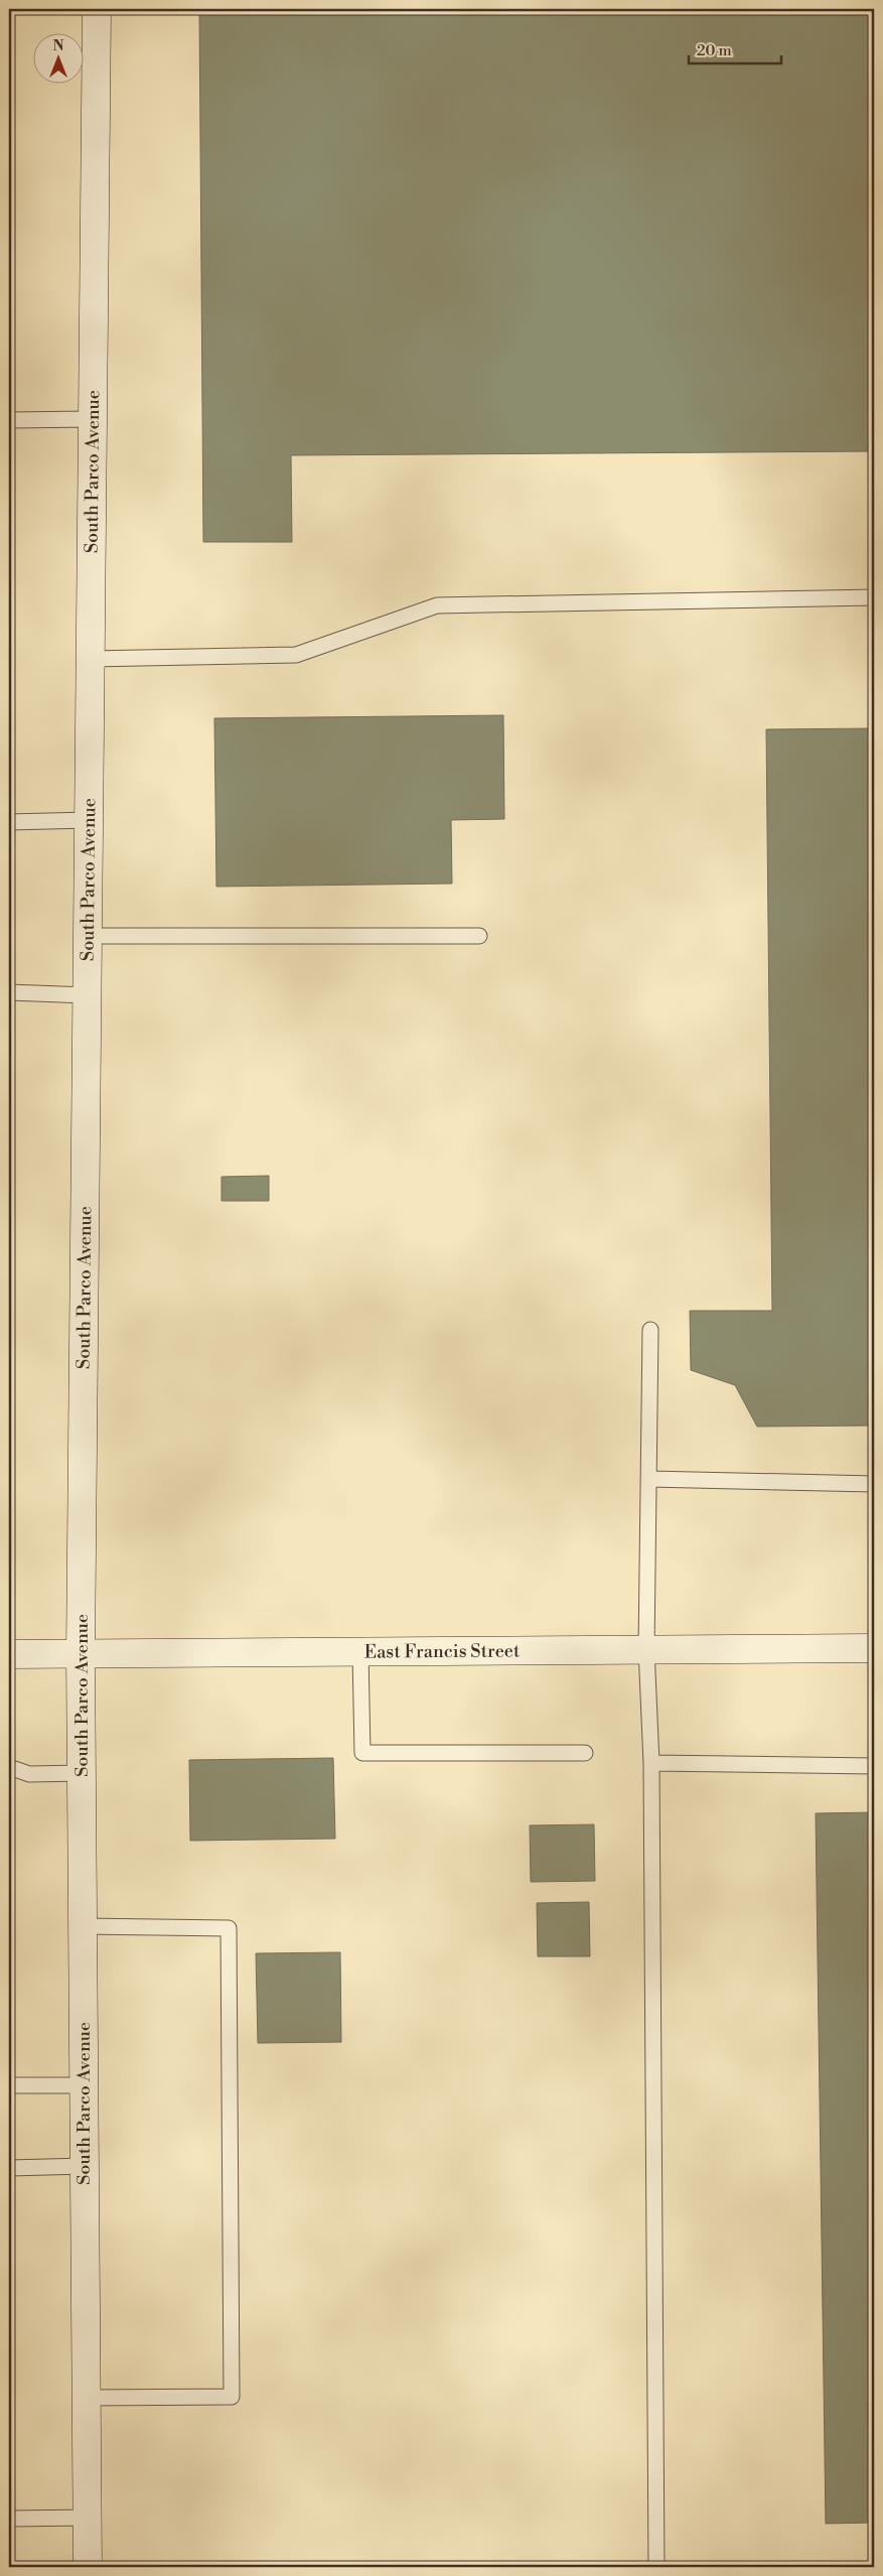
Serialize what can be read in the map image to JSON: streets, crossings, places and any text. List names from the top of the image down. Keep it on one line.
{"streets":{"street":["South Parco Avenue","East Francis Street"]},"crossings":[["South Parco Avenue","East Francis Street"]],"scale_bar":"20 m","north":"top"}
